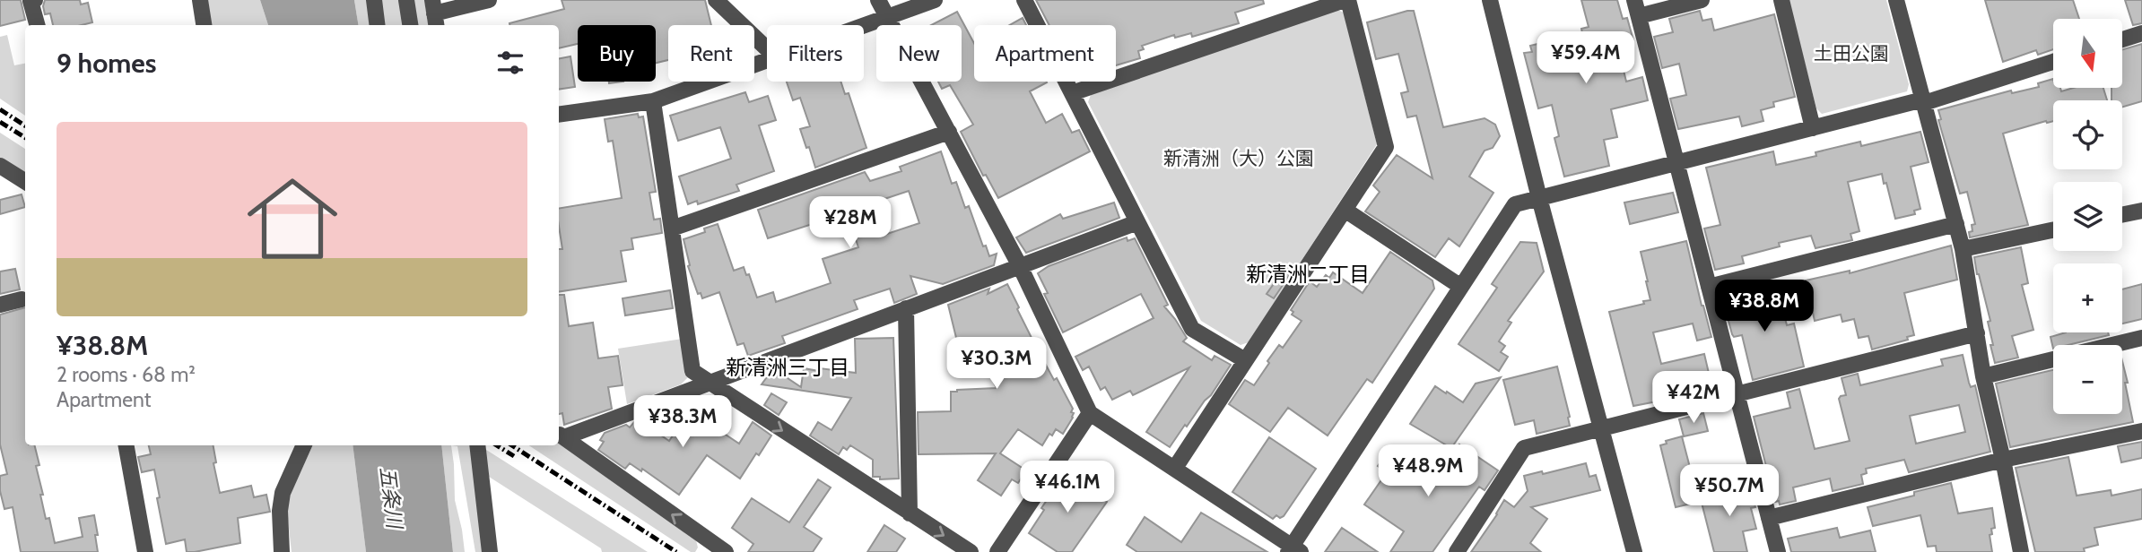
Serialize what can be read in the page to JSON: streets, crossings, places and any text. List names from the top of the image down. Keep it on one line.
{"districts":["新清洲二丁目","新清洲三丁目"],"water":["五条川"],"parks":["土田公園","新清洲（大）公園"],"north":"bottom","page":{"map_buttons":["+","−"],"chip":["Buy","Rent","Filters","New","Apartment"],"heading":"9 homes","price":["¥59.4M","¥28M","¥38.8M","¥30.3M","¥42M","¥38.3M","¥48.9M","¥46.1M","¥50.7M"],"list":[{"name":"¥38.8M","note":"2 rooms · 68 m² · Apartment"}]}}
